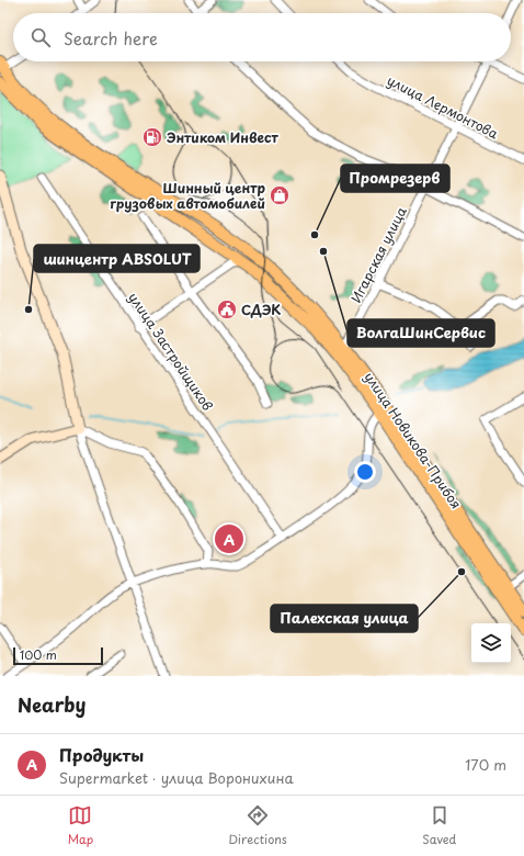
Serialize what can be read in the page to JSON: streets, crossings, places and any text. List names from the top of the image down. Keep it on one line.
{"streets":{"main road":["улица Новикова-Прибоя"],"street":["улица Лермонтова","Игарская улица","улица Застройщиков"]},"crossings":[["улица Лермонтова","Игарская улица"],["Игарская улица","улица Новикова-Прибоя"]],"places":{"fuel station":["Энтиком Инвест"],"shop":["Шинный центр грузовых автомобилей"],"other":["Промрезерв","ВолгаШинСервис","шинцентр ABSOLUT","Палехская улица"],"public building":["СДЭК"]},"scale_bar":"100 m","page":{"search":"Search here","pins":"A","scale":"100 m","heading":"Nearby","list":[{"mark":"A","name":"Продукты","note":"Supermarket · улица Воронихина","value":"170 m"}],"nav":["Map","Directions","Saved"]}}
